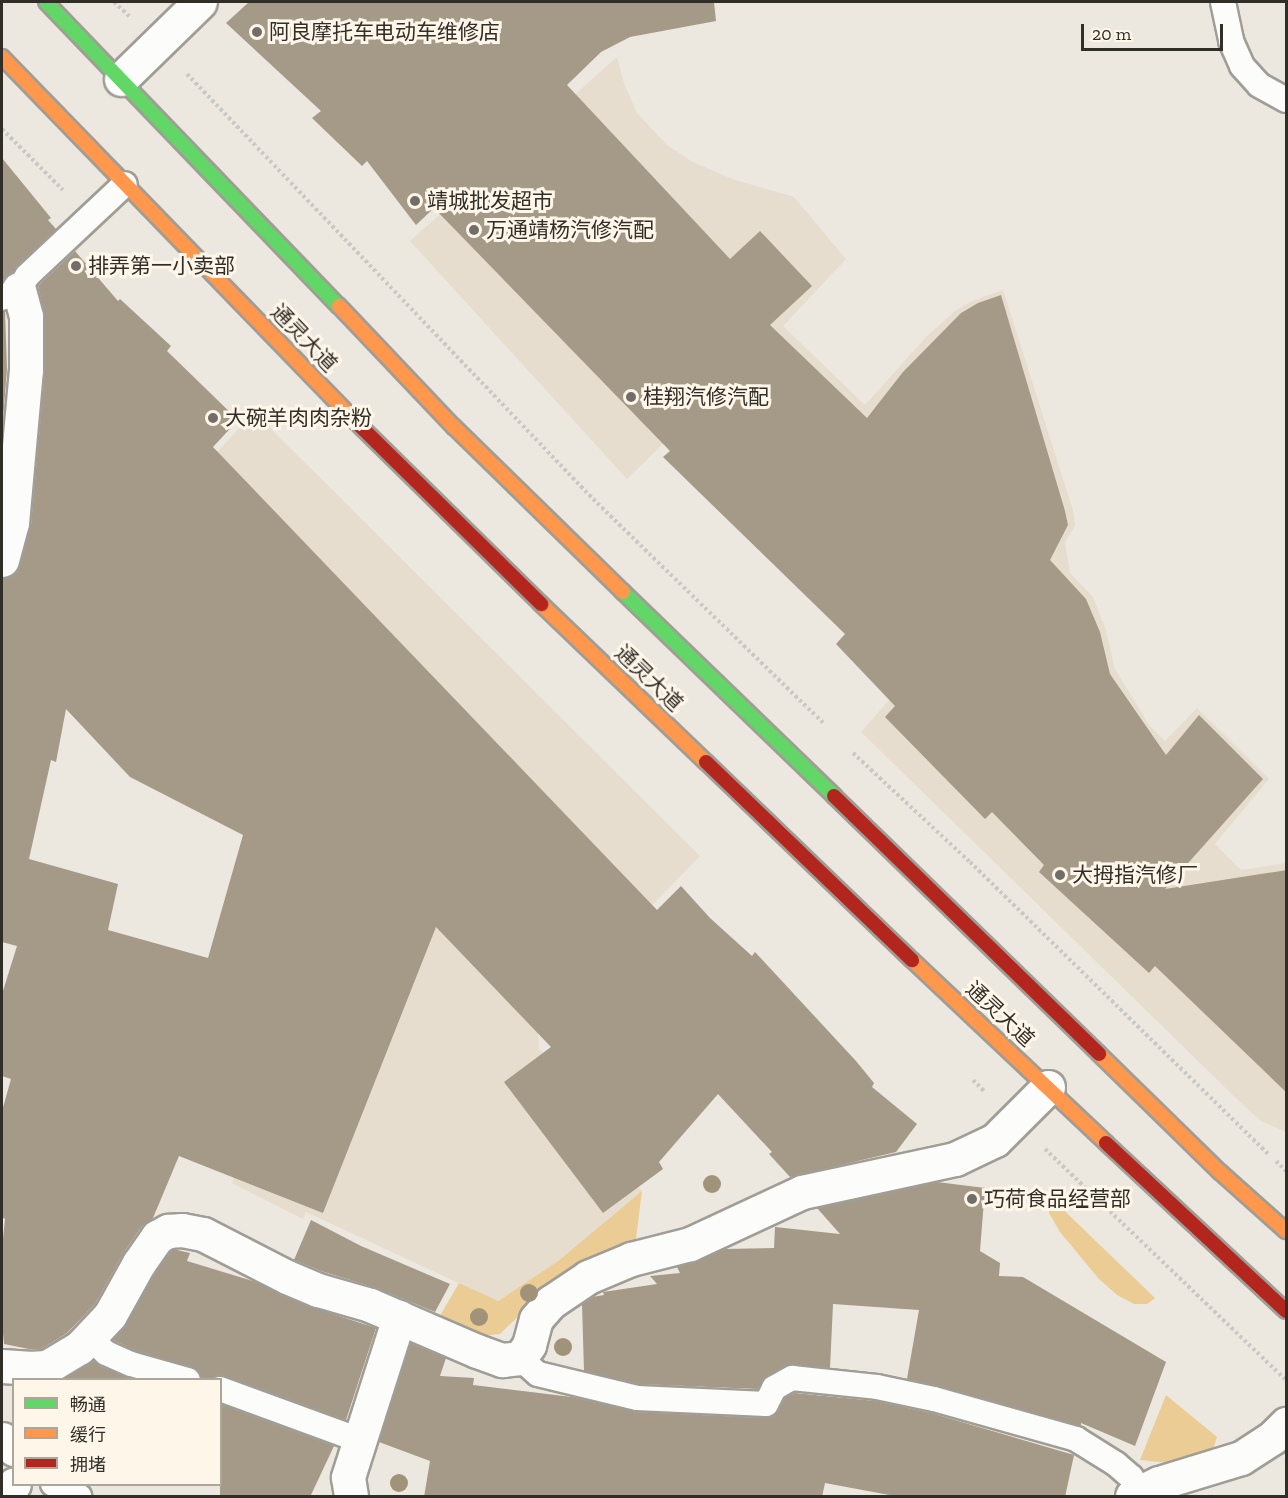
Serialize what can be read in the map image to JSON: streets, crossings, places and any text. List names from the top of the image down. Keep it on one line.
{"streets":{"main road":["通灵大道"]},"places":["阿良摩托车电动车维修店","靖城批发超市","万通靖杨汽修汽配","排弄第一小卖部","桂翔汽修汽配","大碗羊肉肉杂粉","大拇指汽修厂","巧荷食品经营部"],"legend":["畅通","缓行","拥堵"],"scale_bar":"20 m"}
